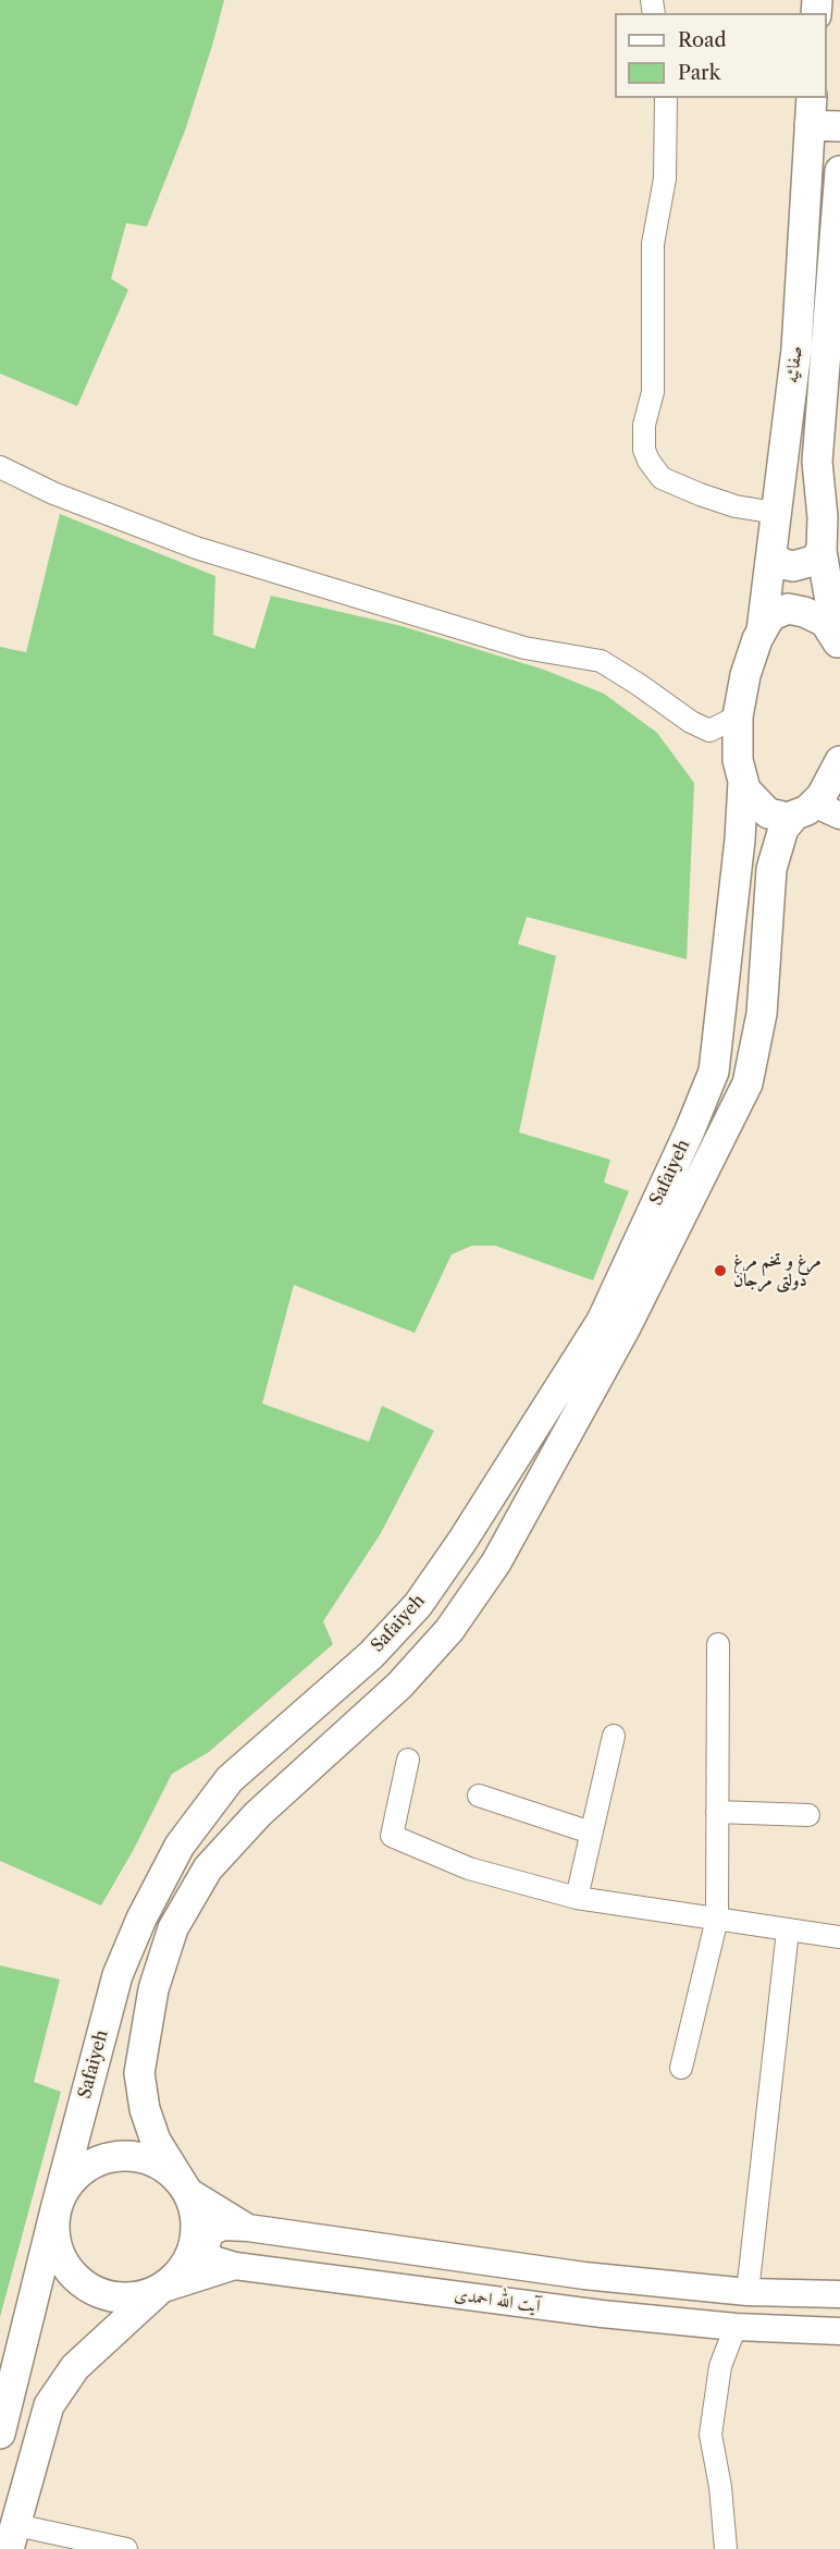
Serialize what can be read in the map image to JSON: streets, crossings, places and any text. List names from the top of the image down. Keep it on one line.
{"streets":{"main road":["صفائیه","Safaiyeh"],"street":["آیت الله احمدی"]},"crossings":[["صفائیه","Safaiyeh"],["Safaiyeh","آیت الله احمدی"]],"places":["مرغ و تخم مرغ دولتی مرجان"],"legend":["Road","Park"]}
